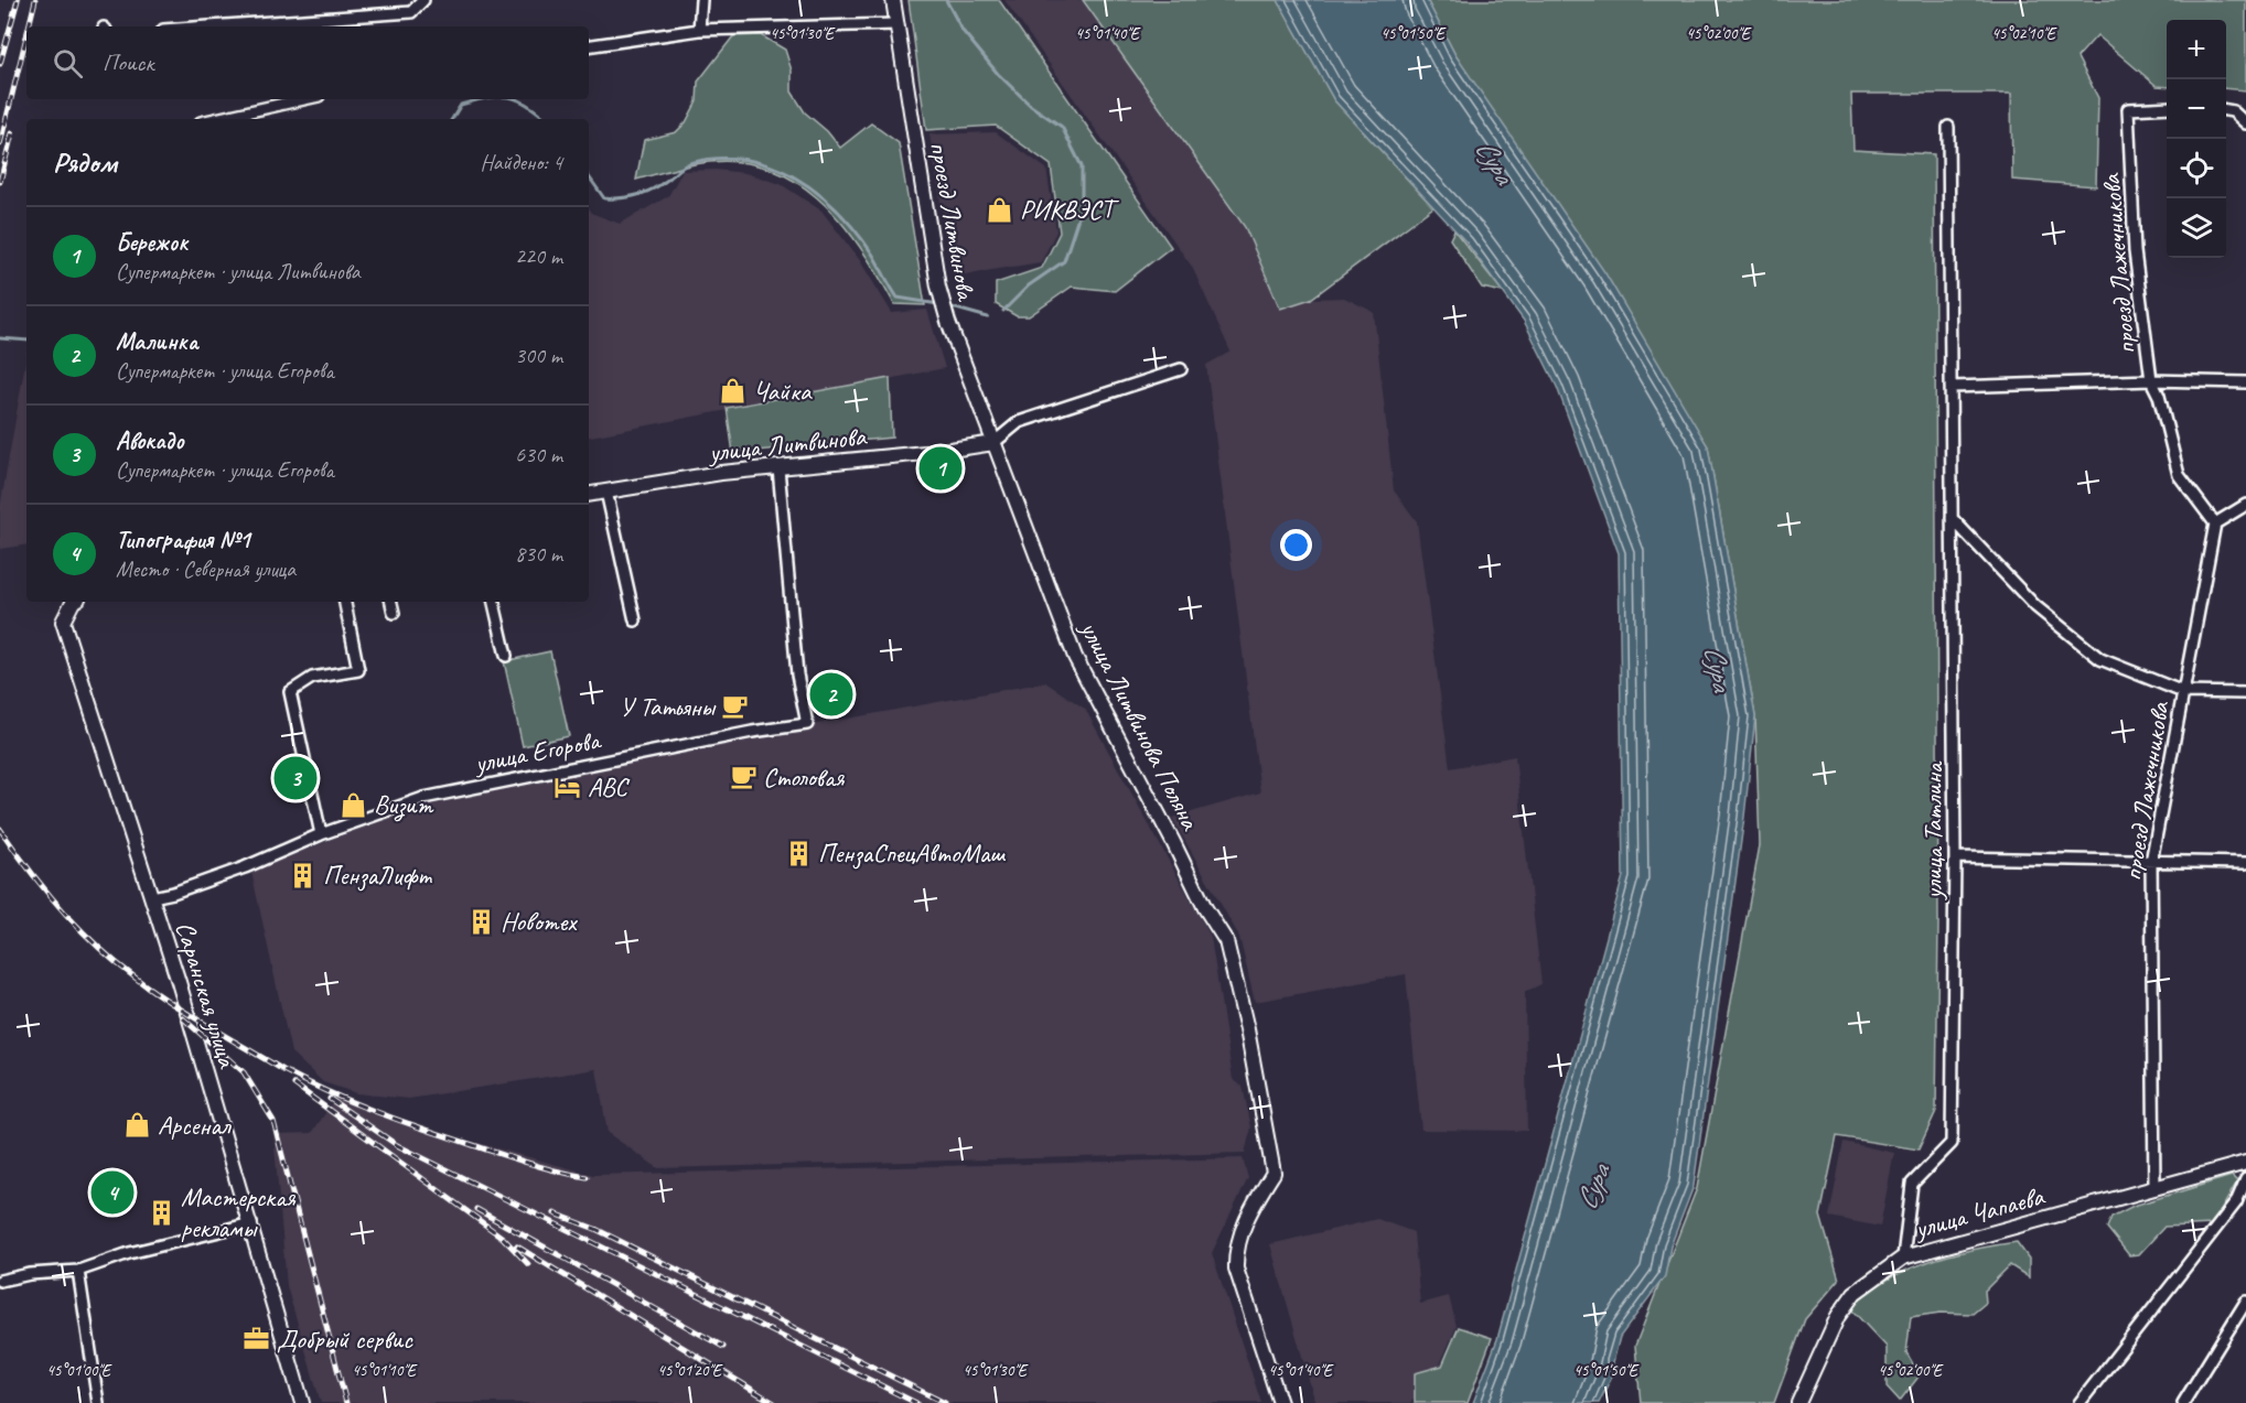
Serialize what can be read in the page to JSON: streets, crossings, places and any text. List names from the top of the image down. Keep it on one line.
{"streets":{"main road":["проезд Литвинова","улица Литвинова","улица Литвинова Поляна","Саранская улица","улица Чапаева"],"street":["проезд Лажечникова","улица Егорова","улица Татлина"]},"crossings":[["проезд Литвинова","улица Литвинова"],["проезд Литвинова","улица Литвинова Поляна"],["проезд Лажечникова","улица Чапаева"],["улица Литвинова","улица Литвинова Поляна"],["улица Литвинова","улица Егорова"],["улица Егорова","Саранская улица"],["улица Татлина","улица Чапаева"]],"water":["Сура"],"places":{"shop":["РИКВЭСТ","Чайка","Визит","Арсенал"],"cafe":["У Татьяны","Столовая"],"hotel":["ABC"],"building":["ПензаСпецАвтоМаш","ПензаЛифт","Новотех","Мастерская рекламы"],"office":["Добрый сервис"]},"page":{"map_buttons":["+","−"],"search":"Поиск","heading":["Рядом","Найдено: 4"],"list":[{"mark":"1","name":"Бережок","note":"Супермаркет · улица Литвинова","value":"220 m"},{"mark":"2","name":"Малинка","note":"Супермаркет · улица Егорова","value":"300 m"},{"mark":"3","name":"Авокадо","note":"Супермаркет · улица Егорова","value":"630 m"},{"mark":"4","name":"Типография №1","note":"Место · Северная улица","value":"830 m"}],"pins":["1","2","3","4"]},"coordinates":["45°01'30\"E","45°01'40\"E","45°01'50\"E","45°02'00\"E","45°02'10\"E","45°01'00\"E","45°01'10\"E","45°01'20\"E"]}
